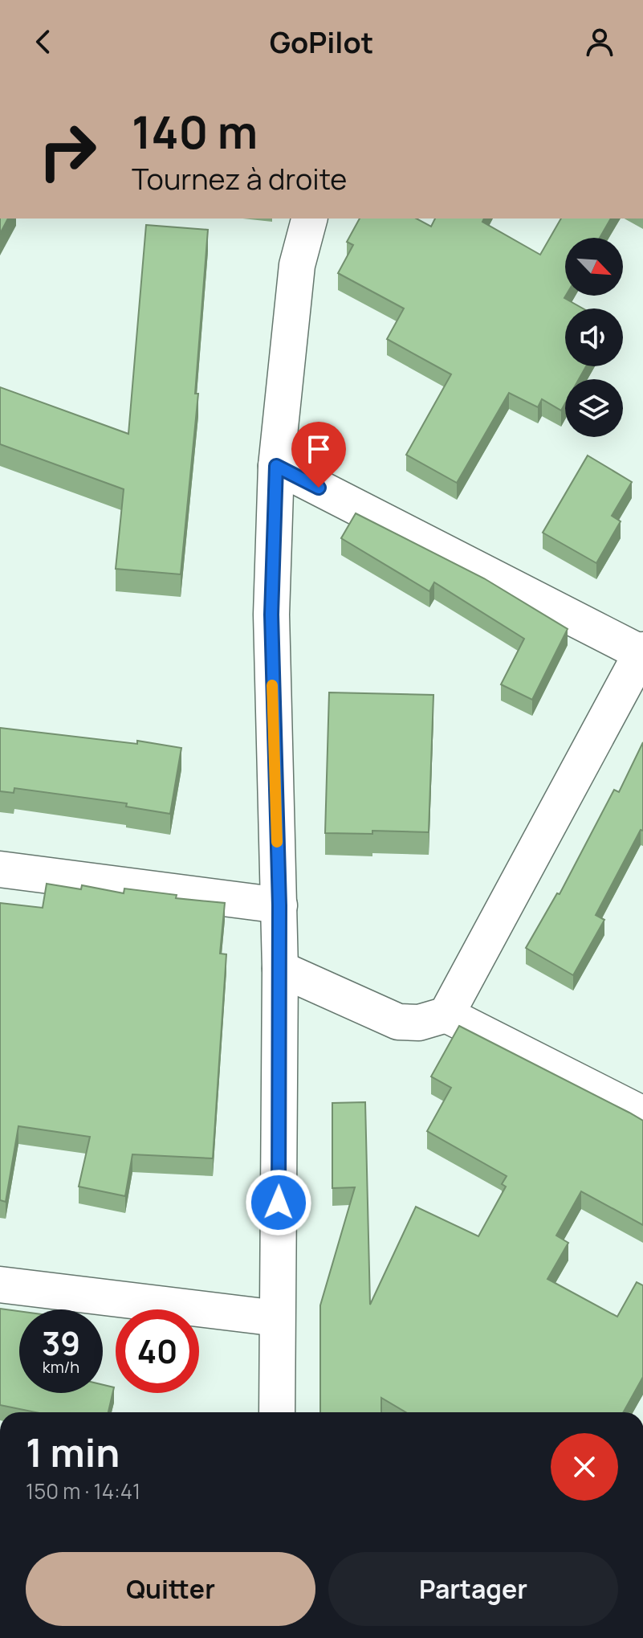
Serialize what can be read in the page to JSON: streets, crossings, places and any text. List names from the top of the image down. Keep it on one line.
{"north":"bottom right","page":{"header":"GoPilot","turn":["140 m","Tournez à droite"],"speed":"39 km/h","limit":"40","heading":["1 min","150 m · 14:41"],"buttons":["Quitter","Partager"]}}
